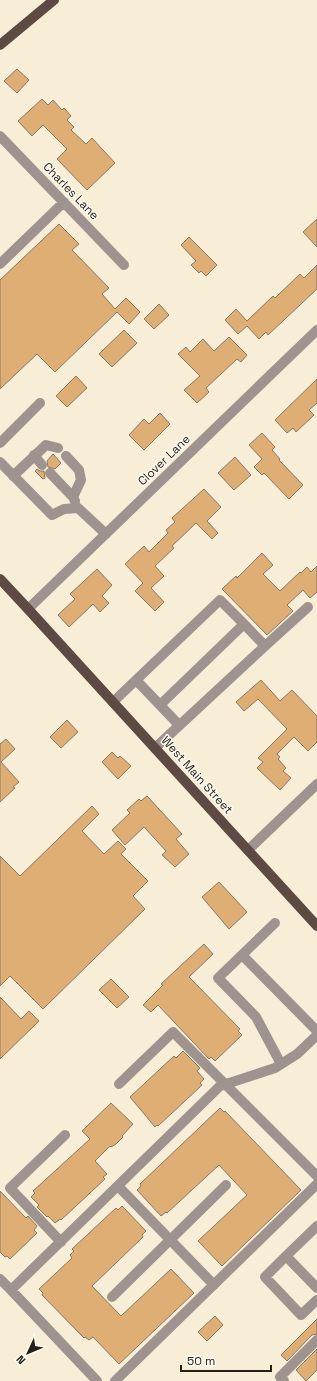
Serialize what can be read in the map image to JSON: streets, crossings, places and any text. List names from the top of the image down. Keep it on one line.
{"streets":{"main road":["West Main Street"],"street":["Charles Lane","Clover Lane"]},"crossings":[["Clover Lane","West Main Street"]],"scale_bar":"50 m","north":"bottom left"}
